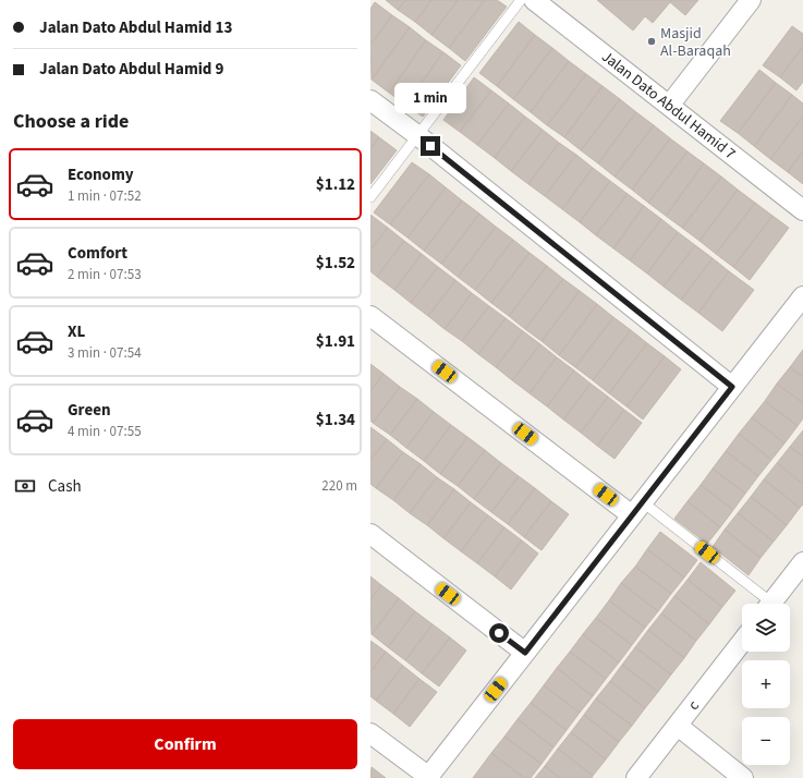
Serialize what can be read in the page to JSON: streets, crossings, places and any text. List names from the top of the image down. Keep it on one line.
{"streets":{"street":["Jalan Dato Abdul Hamid 7","c"]},"places":["Masjid Al-Baraqah"],"page":{"banner":["Jalan Dato Abdul Hamid 13","Jalan Dato Abdul Hamid 9"],"bubble":"1 min","heading":"Choose a ride","list":[{"name":"Economy","note":"1 min · 07:52","value":"$1.12"},{"name":"Comfort","note":"2 min · 07:53","value":"$1.52"},{"name":"XL","note":"3 min · 07:54","value":"$1.91"},{"name":"Green","note":"4 min · 07:55","value":"$1.34"}],"pay":["Cash","220 m"],"map_buttons":["+","−"],"buttons":"Confirm"}}
